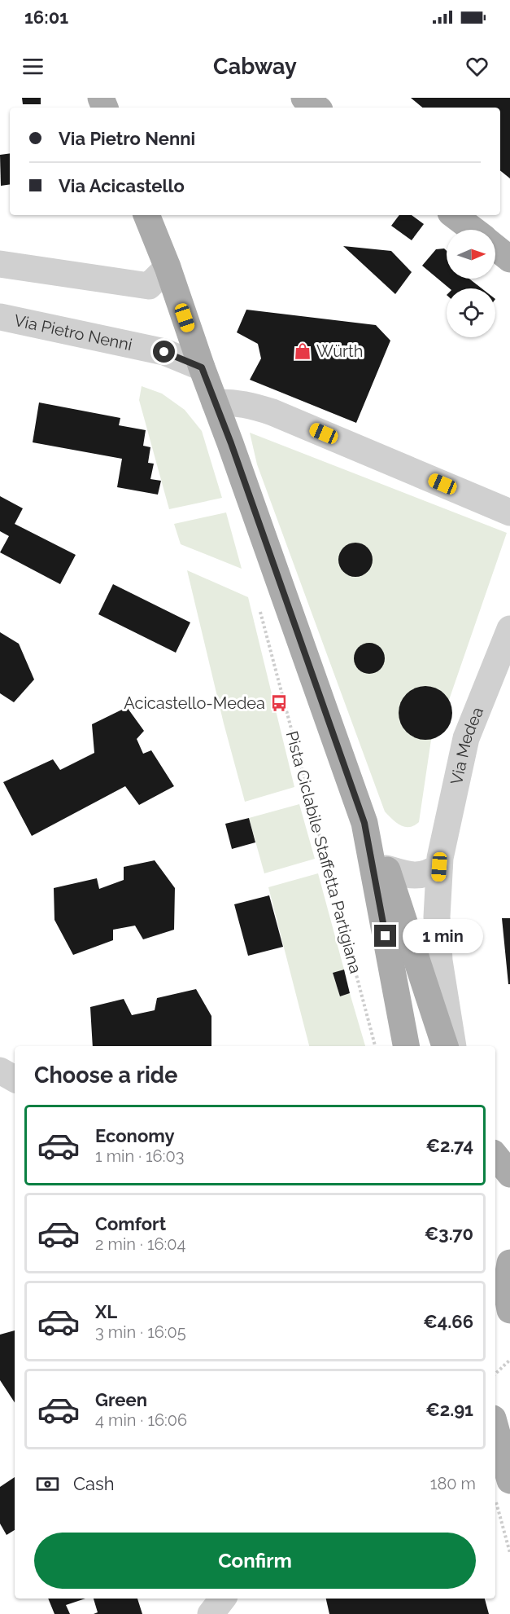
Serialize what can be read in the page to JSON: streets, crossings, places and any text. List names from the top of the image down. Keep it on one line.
{"streets":{"street":["Via Pietro Nenni","Via Medea"],"path":["Pista Ciclabile Staffetta Partigiana"]},"places":{"shop":["Würth"],"bus stop":["Acicastello-Medea"]},"north":"right","page":{"status":"16:01","header":"Cabway","banner":["Via Pietro Nenni","Via Acicastello"],"bubble":"1 min","heading":"Choose a ride","list":[{"name":"Economy","note":"1 min · 16:03","value":"€2.74"},{"name":"Comfort","note":"2 min · 16:04","value":"€3.70"},{"name":"XL","note":"3 min · 16:05","value":"€4.66"},{"name":"Green","note":"4 min · 16:06","value":"€2.91"}],"pay":["Cash","180 m"],"buttons":"Confirm"}}
